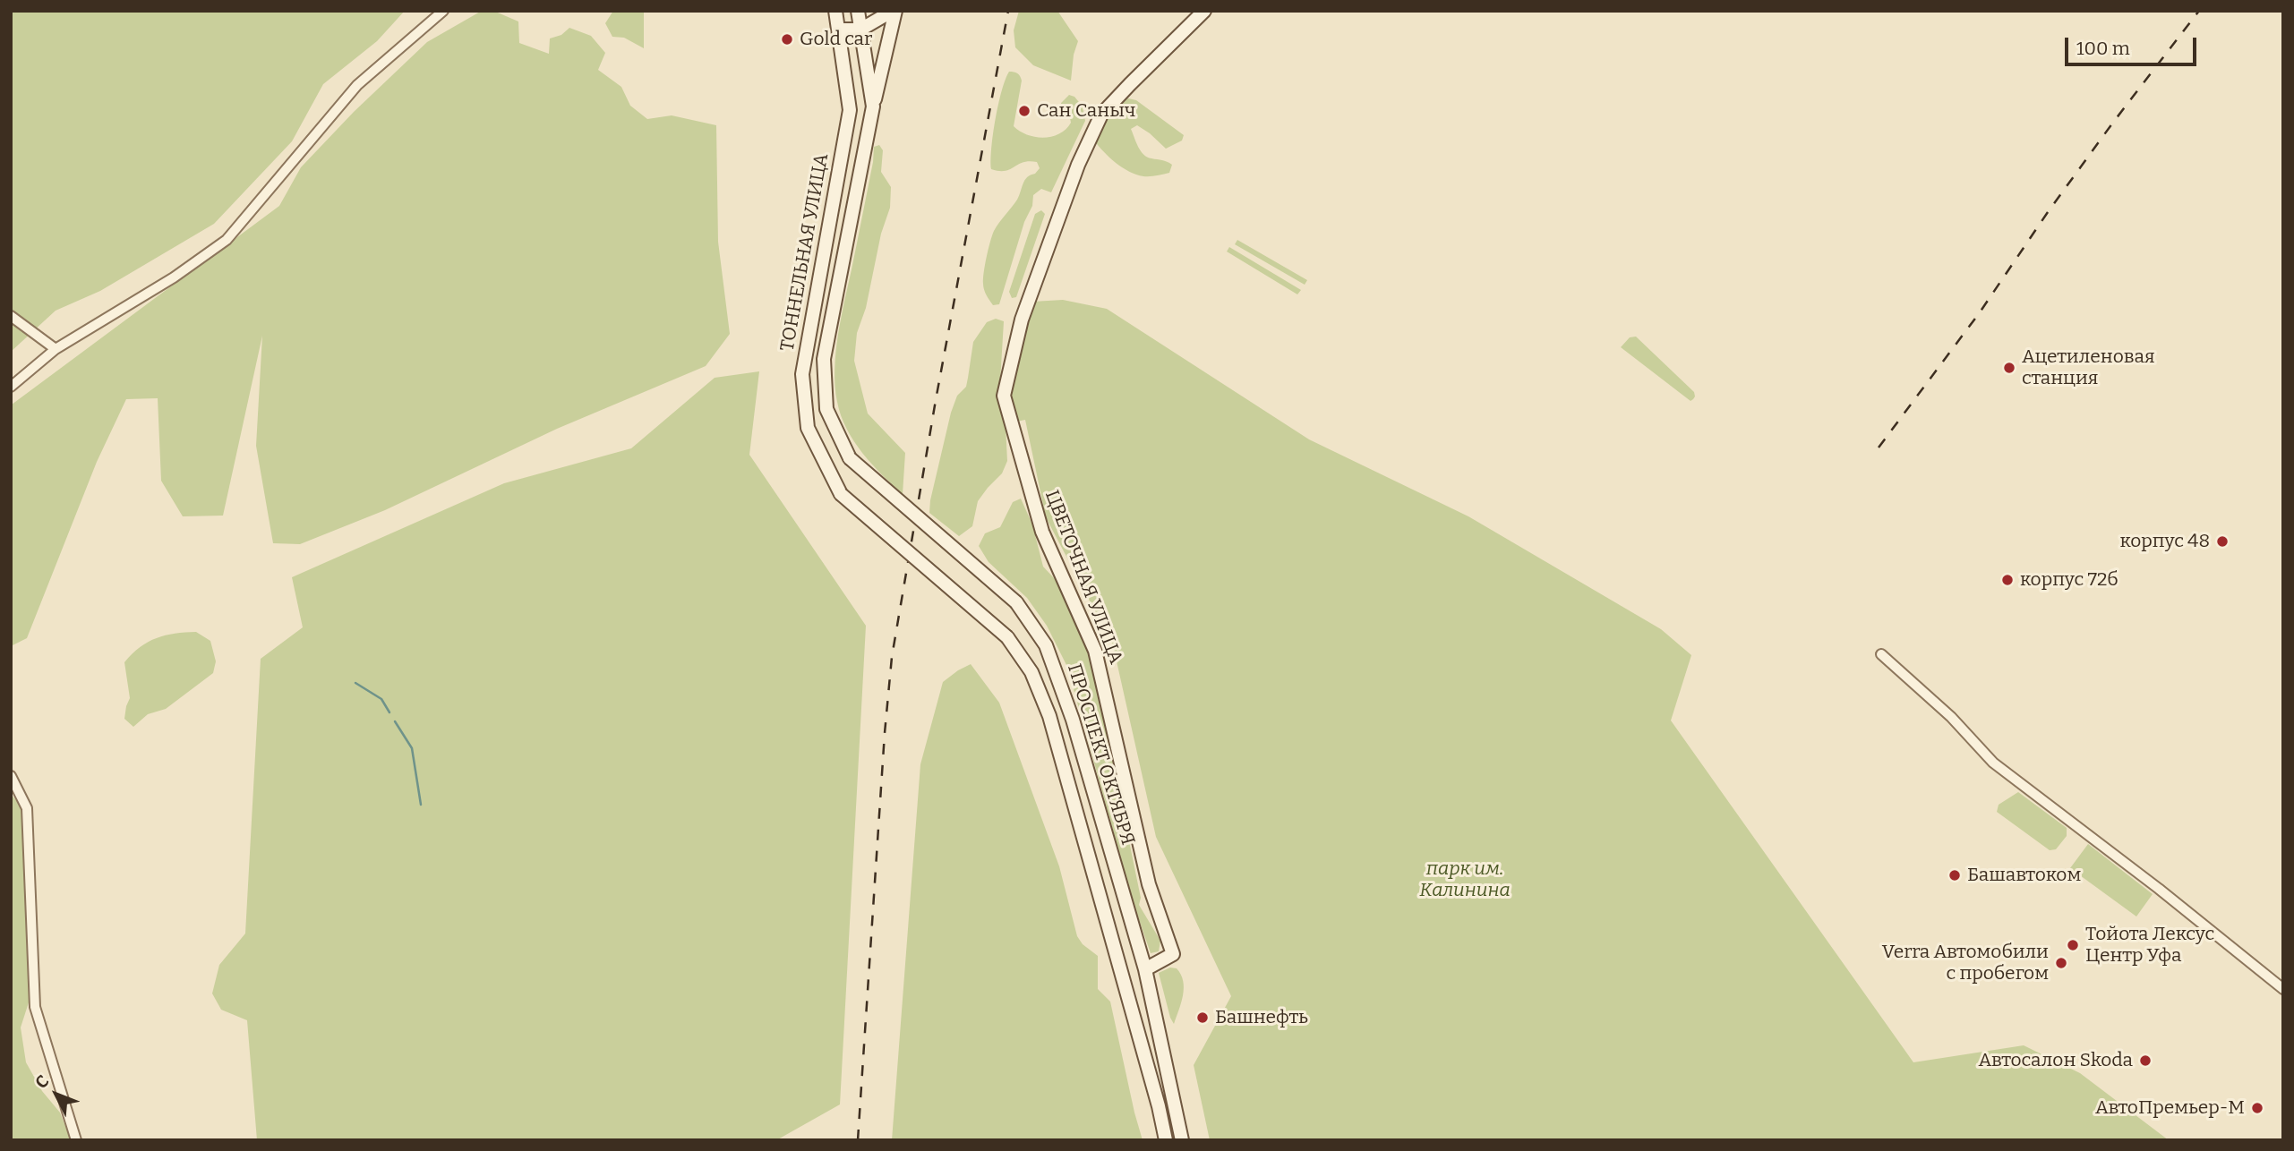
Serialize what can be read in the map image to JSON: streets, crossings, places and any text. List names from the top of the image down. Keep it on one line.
{"streets":{"main road":["ТОННЕЛЬНАЯ УЛИЦА","ЦВЕТОЧНАЯ УЛИЦА","ПРОСПЕКТ ОКТЯБРЯ"]},"crossings":[["ТОННЕЛЬНАЯ УЛИЦА","ПРОСПЕКТ ОКТЯБРЯ"],["ЦВЕТОЧНАЯ УЛИЦА","ПРОСПЕКТ ОКТЯБРЯ"]],"parks":["парк им. Калинина"],"places":["Gold car","Сан Саныч","Ацетиленовая станция","корпус 48","корпус 72б","Башавтоком","Тойота Лексус Центр Уфа","Verra Автомобили с пробегом","Башнефть","Автосалон Skoda","АвтоПремьер-М"],"scale_bar":"100 m","north":"top left"}
